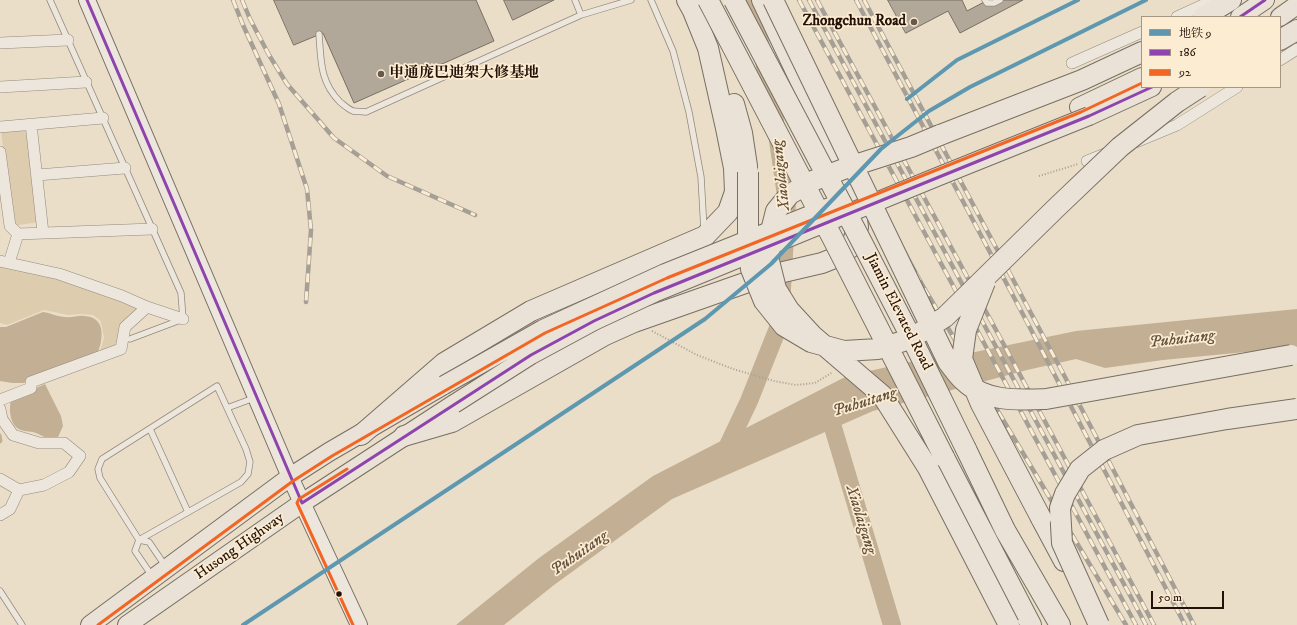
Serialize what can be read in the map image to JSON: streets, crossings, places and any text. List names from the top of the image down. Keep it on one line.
{"streets":{"highway":["Jiamin Elevated Road"],"main road":["Husong Highway"]},"water":["Xiaolaigang","Puhuitang"],"places":["Zhongchun Road","申通庞巴迪架大修基地"],"lines":["metro line 9","transit line 186","transit line 92"],"legend":["地铁 9","186","92"],"scale_bar":"50 m"}
